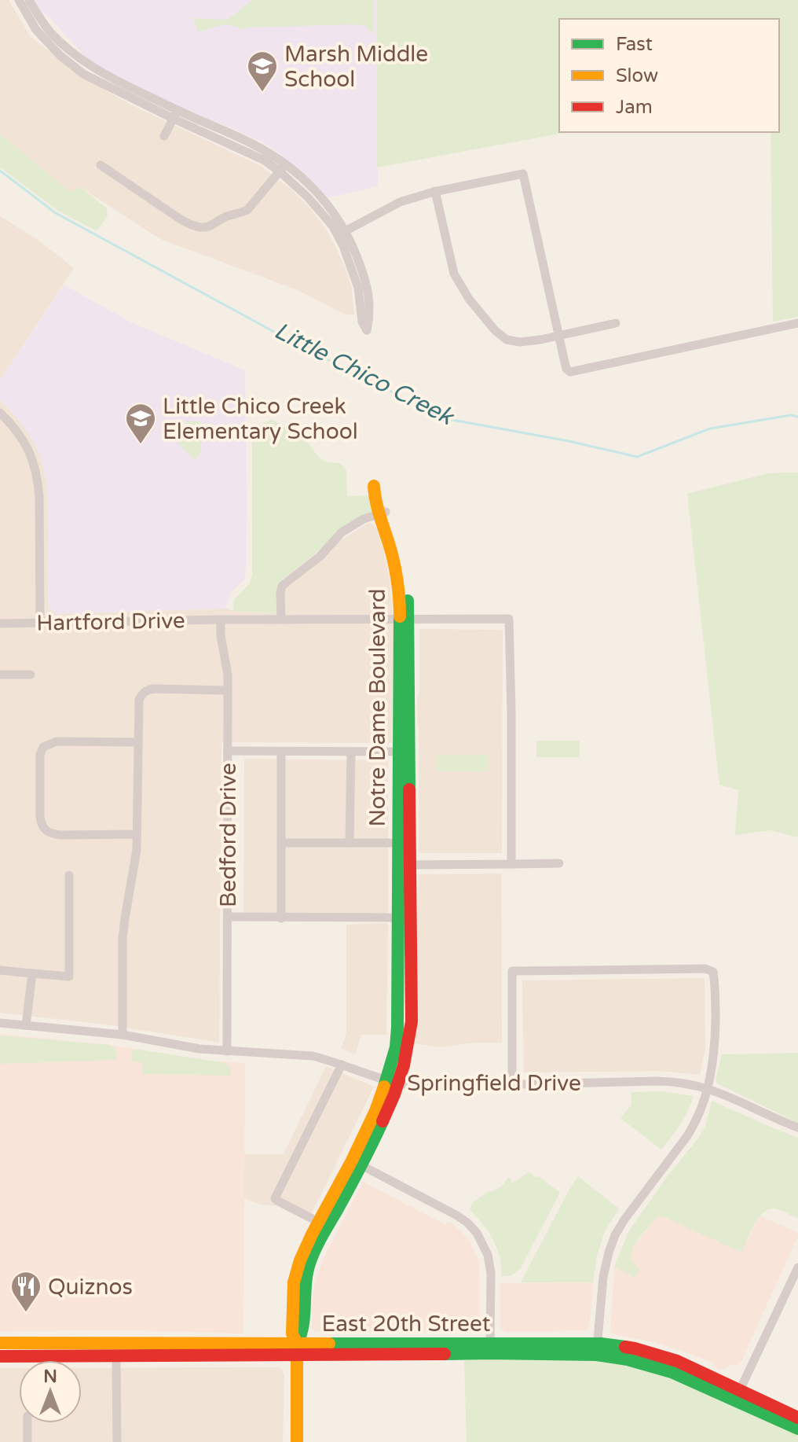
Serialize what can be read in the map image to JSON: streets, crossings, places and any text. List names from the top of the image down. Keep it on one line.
{"streets":{"street":["Hartford Drive","Notre Dame Boulevard","Bedford Drive","Springfield Drive","East 20th Street"]},"crossings":[["Hartford Drive","Notre Dame Boulevard"],["Hartford Drive","Bedford Drive"],["Notre Dame Boulevard","Springfield Drive"],["Notre Dame Boulevard","East 20th Street"],["Bedford Drive","Springfield Drive"]],"water":["Little Chico Creek"],"places":{"school or university":["Marsh Middle School","Little Chico Creek Elementary School"],"restaurant":["Quiznos"]},"legend":["Fast","Slow","Jam"],"north":"top"}
